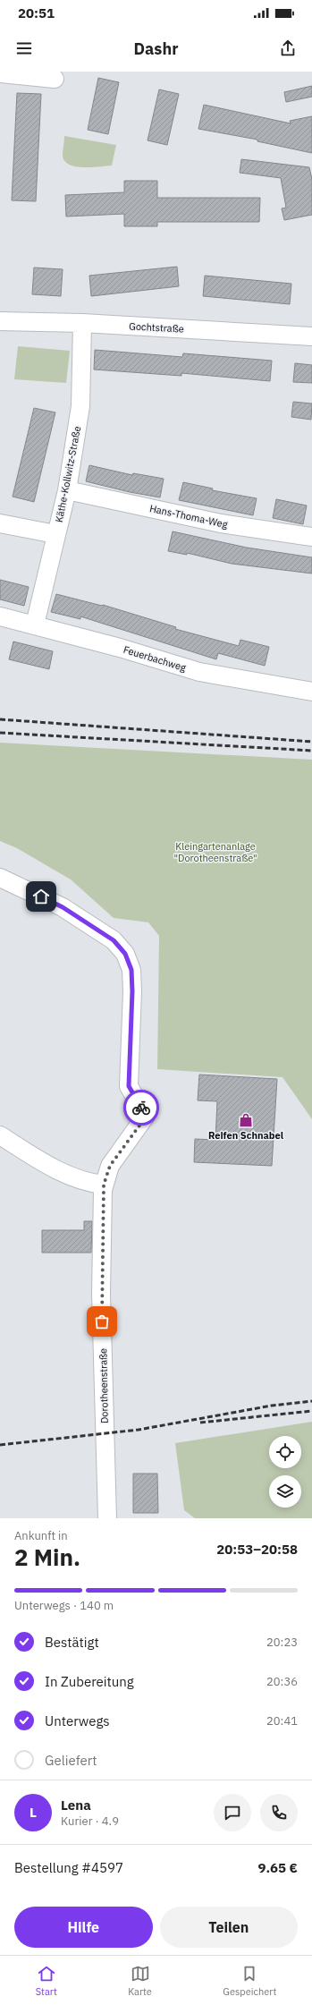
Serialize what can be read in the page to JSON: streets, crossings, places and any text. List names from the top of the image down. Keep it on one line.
{"streets":{"street":["Gochtstraße","Käthe-Kollwitz-Straße","Hans-Thoma-Weg","Feuerbachweg","Dorotheenstraße"]},"crossings":[["Gochtstraße","Käthe-Kollwitz-Straße"],["Käthe-Kollwitz-Straße","Hans-Thoma-Weg"],["Käthe-Kollwitz-Straße","Feuerbachweg"]],"parks":["Kleingartenanlage \"Dorotheenstraße\""],"places":{"shop":["Reifen Schnabel"]},"page":{"status":"20:51","header":"Dashr","heading":["2 Min.","Ankunft in","20:53–20:58"],"panel":["Lena","Kurier · 4.9","Bestellung #4597","9.65 €"],"bar":"Unterwegs · 140 m","list":[["Bestätigt","20:23"],["In Zubereitung","20:36"],["Unterwegs","20:41"],"Geliefert"],"round":"L","buttons":["Hilfe","Teilen"],"tabs":["Start","Karte","Gespeichert"]}}
